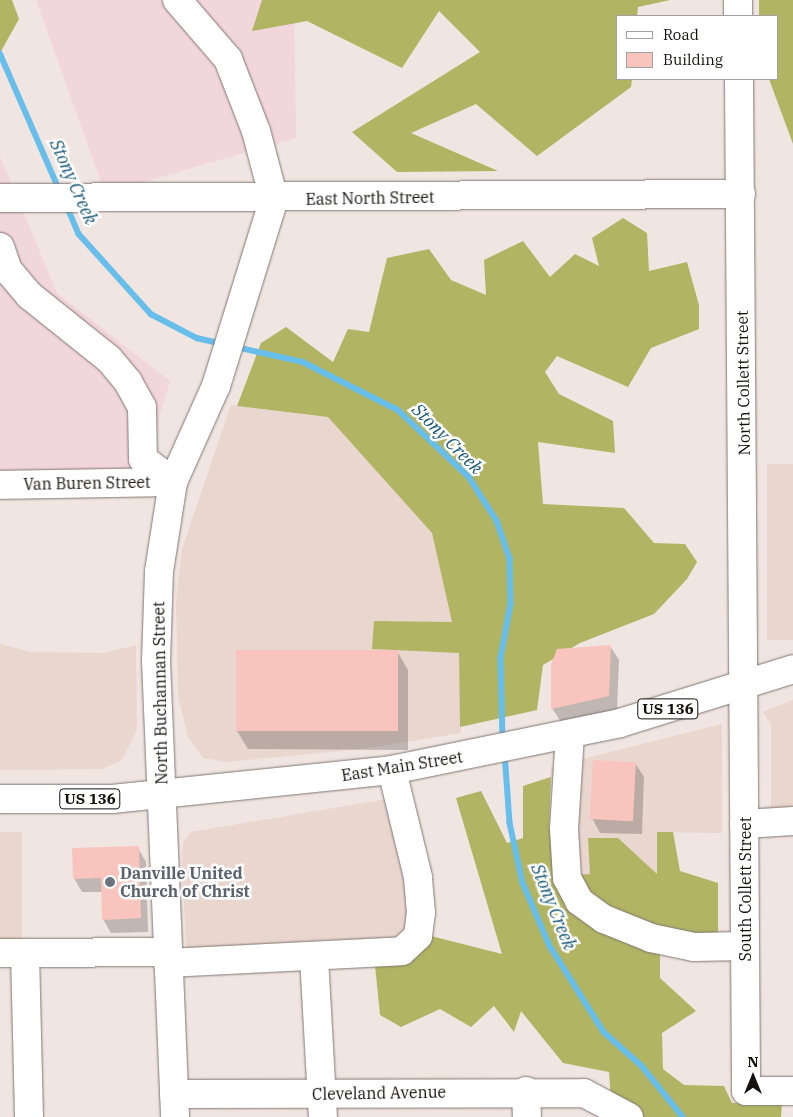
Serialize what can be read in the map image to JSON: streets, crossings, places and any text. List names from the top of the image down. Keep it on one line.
{"streets":{"street":["East North Street","North Collett Street","Van Buren Street","North Buchannan Street","US 136","East Main Street","South Collett Street","Cleveland Avenue"]},"crossings":[["East North Street","North Collett Street"],["East North Street","North Buchannan Street"],["North Collett Street","East Main Street"],["North Collett Street","South Collett Street"],["Van Buren Street","North Buchannan Street"],["North Buchannan Street","East Main Street"],["North Buchannan Street","Cleveland Avenue"],["East Main Street","South Collett Street"]],"water":["Stony Creek"],"places":["Danville United Church of Christ"],"legend":["Road","Building"],"north":"top"}
